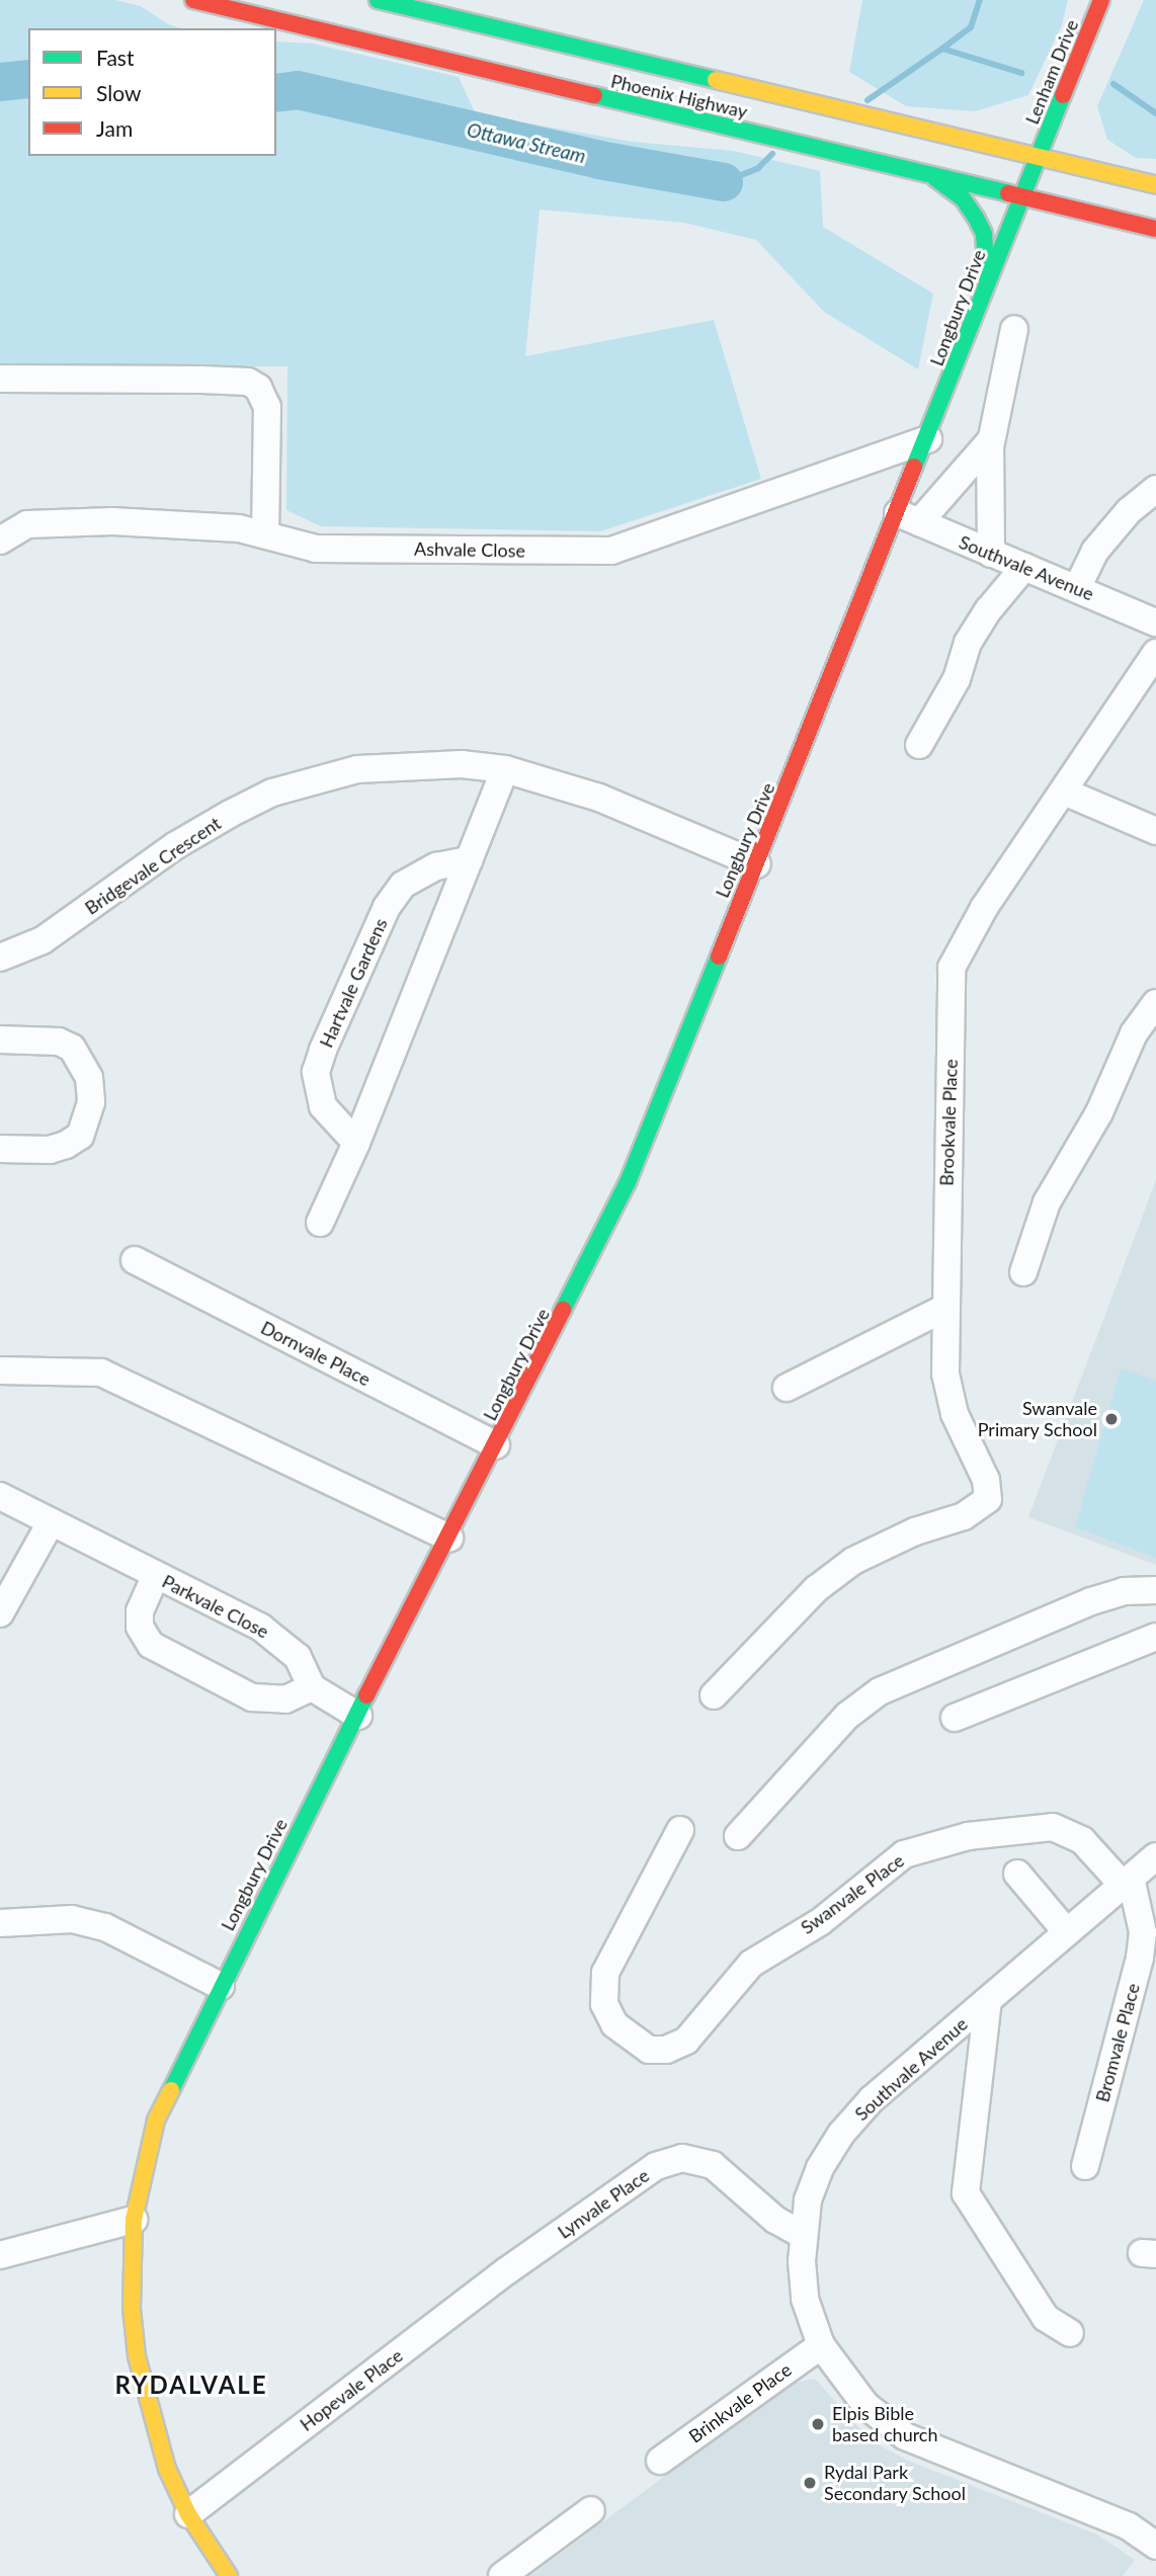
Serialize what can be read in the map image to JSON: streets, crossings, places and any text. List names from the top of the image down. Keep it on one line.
{"streets":{"street":["Lenham Drive","Phoenix Highway","Longbury Drive","Ashvale Close","Southvale Avenue","Bridgevale Crescent","Hartvale Gardens","Brookvale Place","Dornvale Place","Parkvale Close","Swanvale Place","Bromvale Place","Lynvale Place","Hopevale Place","Brinkvale Place"]},"crossings":[["Lenham Drive","Phoenix Highway"],["Lenham Drive","Longbury Drive"],["Phoenix Highway","Longbury Drive"],["Longbury Drive","Ashvale Close"],["Longbury Drive","Southvale Avenue"],["Longbury Drive","Bridgevale Crescent"],["Longbury Drive","Dornvale Place"],["Longbury Drive","Parkvale Close"],["Longbury Drive","Hopevale Place"],["Southvale Avenue","Swanvale Place"],["Southvale Avenue","Bromvale Place"],["Southvale Avenue","Lynvale Place"],["Southvale Avenue","Brinkvale Place"],["Swanvale Place","Bromvale Place"],["Lynvale Place","Hopevale Place"]],"districts":["RYDALVALE"],"water":["Ottawa Stream"],"places":["Swanvale Primary School","Elpis Bible based church","Rydal Park Secondary School"],"legend":["Fast","Slow","Jam"]}
